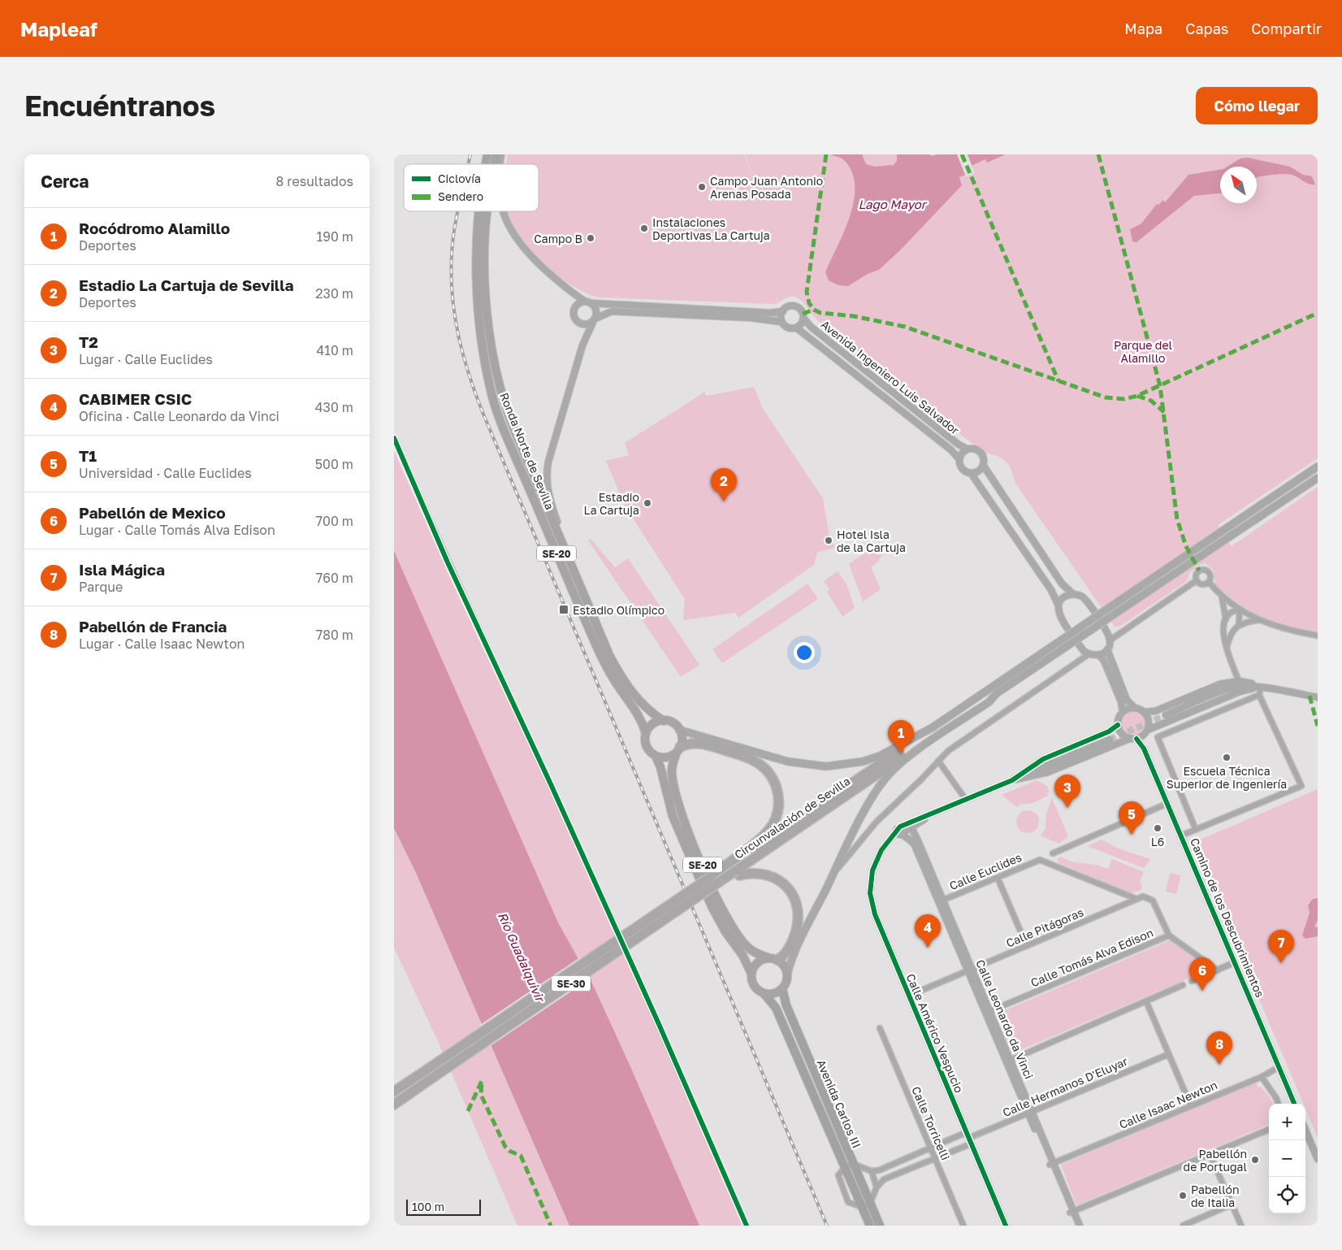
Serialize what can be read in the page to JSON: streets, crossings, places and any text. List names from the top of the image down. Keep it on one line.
{"streets":{"highway":["Ronda Norte de Sevilla","SE-20","Circunvalación de Sevilla","SE-30"],"main road":["Avenida Carlos III"],"street":["Avenida Ingeniero Luis Salvador","Calle Euclides","Camino de los Descubrimientos","Calle Pitágoras","Calle Tomás Alva Edison","Calle Leonardo da Vinci","Calle Américo Vespucio","Calle Hermanos D'Eluyar","Calle Isaac Newton","Calle Torricelli"]},"crossings":[["Ronda Norte de Sevilla","SE-20"],["Ronda Norte de Sevilla","Avenida Carlos III"],["SE-20","Avenida Carlos III"],["Circunvalación de Sevilla","SE-30"],["Calle Euclides","Calle Pitágoras"],["Calle Euclides","Calle Leonardo da Vinci"],["Camino de los Descubrimientos","Calle Américo Vespucio"],["Camino de los Descubrimientos","Calle Isaac Newton"],["Calle Pitágoras","Calle Leonardo da Vinci"],["Calle Pitágoras","Calle Américo Vespucio"],["Calle Tomás Alva Edison","Calle Leonardo da Vinci"],["Calle Leonardo da Vinci","Calle Américo Vespucio"],["Calle Leonardo da Vinci","Calle Hermanos D'Eluyar"],["Calle Leonardo da Vinci","Calle Isaac Newton"],["Calle Américo Vespucio","Calle Hermanos D'Eluyar"]],"water":["Lago Mayor","Río Guadalquivir"],"parks":["Parque del Alamillo"],"places":{"other":["Campo Juan Antonio Arenas Posada","Instalaciones Deportivas La Cartuja","Campo B","Estadio La Cartuja","Hotel Isla de la Cartuja","Escuela Técnica Superior de Ingeniería","L6","Pabellón de Portugal","Pabellón de Italia"],"transit":["Estadio Olímpico"]},"legend":["Ciclovía","Sendero"],"scale_bar":"100 m","north":"top left","page":{"header":"Mapleaf","nav":["Mapa","Capas","Compartir"],"buttons":"Cómo llegar","title":"Encuéntranos","heading":["Cerca","8 resultados"],"list":[{"mark":"1","name":"Rocódromo Alamillo","note":"Deportes","value":"190 m"},{"mark":"2","name":"Estadio La Cartuja de Sevilla","note":"Deportes","value":"230 m"},{"mark":"3","name":"T2","note":"Lugar · Calle Euclides","value":"410 m"},{"mark":"4","name":"CABIMER CSIC","note":"Oficina · Calle Leonardo da Vinci","value":"430 m"},{"mark":"5","name":"T1","note":"Universidad · Calle Euclides","value":"500 m"},{"mark":"6","name":"Pabellón de Mexico","note":"Lugar · Calle Tomás Alva Edison","value":"700 m"},{"mark":"7","name":"Isla Mágica","note":"Parque","value":"760 m"},{"mark":"8","name":"Pabellón de Francia","note":"Lugar · Calle Isaac Newton","value":"780 m"}],"pins":["2","1","3","5","4","7","6","8"],"map_buttons":["+","−"],"scale":"100 m"}}
